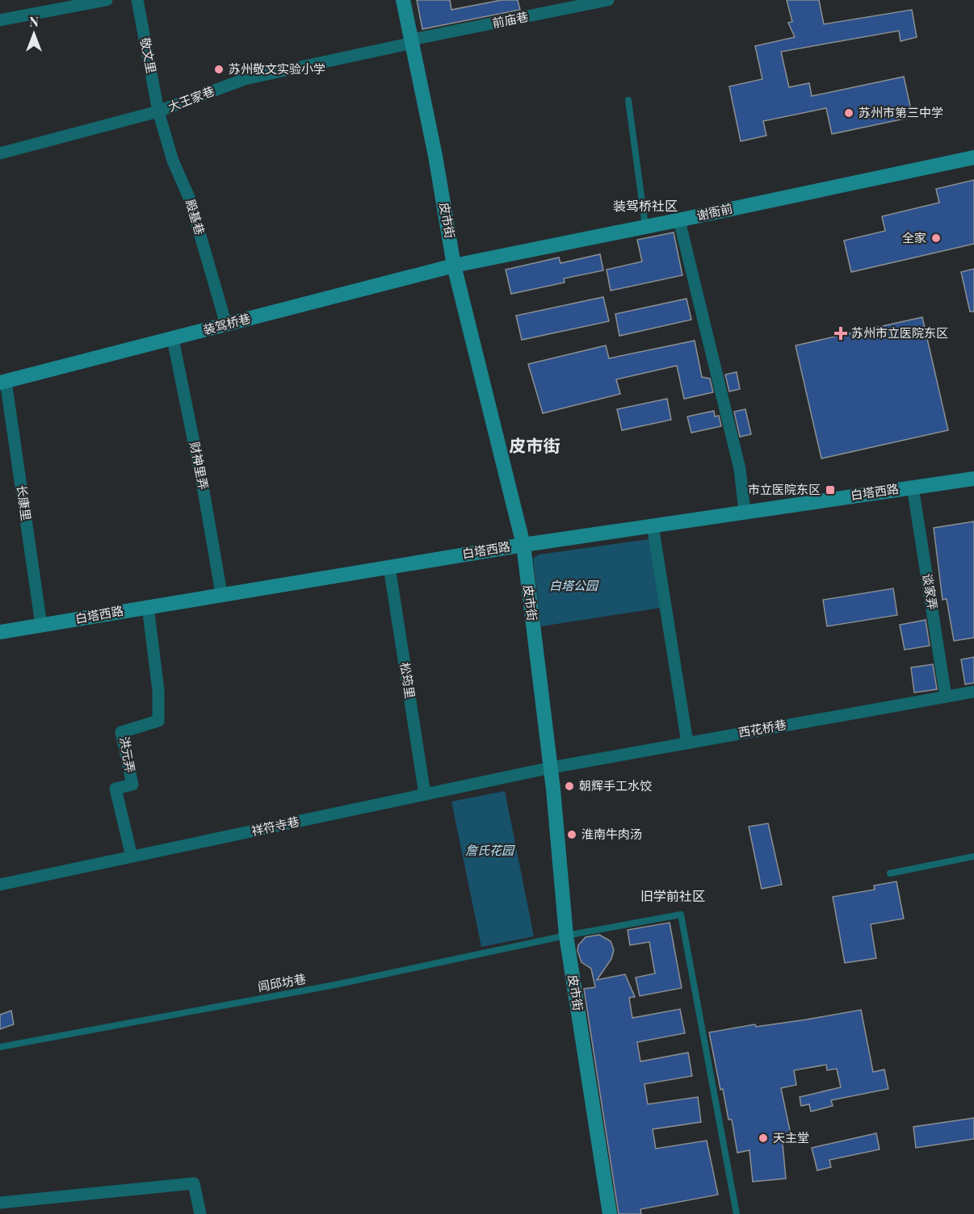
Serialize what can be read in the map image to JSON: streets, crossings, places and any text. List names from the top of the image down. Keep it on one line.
{"streets":{"street":["前庙巷","敬文里","大王家巷","谢衙前","殿基巷","皮市街","装驾桥巷","财神里弄","白塔西路","长康里","谈家弄","松筠里","西花桥巷","洪元弄","祥符寺巷"],"lane":["闾邱坊巷"]},"crossings":[["前庙巷","大王家巷"],["前庙巷","皮市街"],["敬文里","大王家巷"],["敬文里","殿基巷"],["大王家巷","殿基巷"],["大王家巷","皮市街"],["谢衙前","皮市街"],["谢衙前","装驾桥巷"],["殿基巷","装驾桥巷"],["皮市街","装驾桥巷"],["皮市街","白塔西路"],["皮市街","西花桥巷"],["皮市街","祥符寺巷"],["皮市街","闾邱坊巷"],["装驾桥巷","财神里弄"],["装驾桥巷","长康里"],["财神里弄","白塔西路"],["白塔西路","长康里"],["白塔西路","谈家弄"],["白塔西路","松筠里"],["白塔西路","洪元弄"],["谈家弄","西花桥巷"],["松筠里","祥符寺巷"],["西花桥巷","祥符寺巷"],["洪元弄","祥符寺巷"]],"districts":["装驾桥社区","皮市街","旧学前社区"],"parks":["白塔公园","詹氏花园"],"places":{"other":["苏州敬文实验小学","苏州市第三中学","全家","朝辉手工水饺","淮南牛肉汤","天主堂"],"health":["苏州市立医院东区"],"transit":["市立医院东区"]},"north":"top"}
